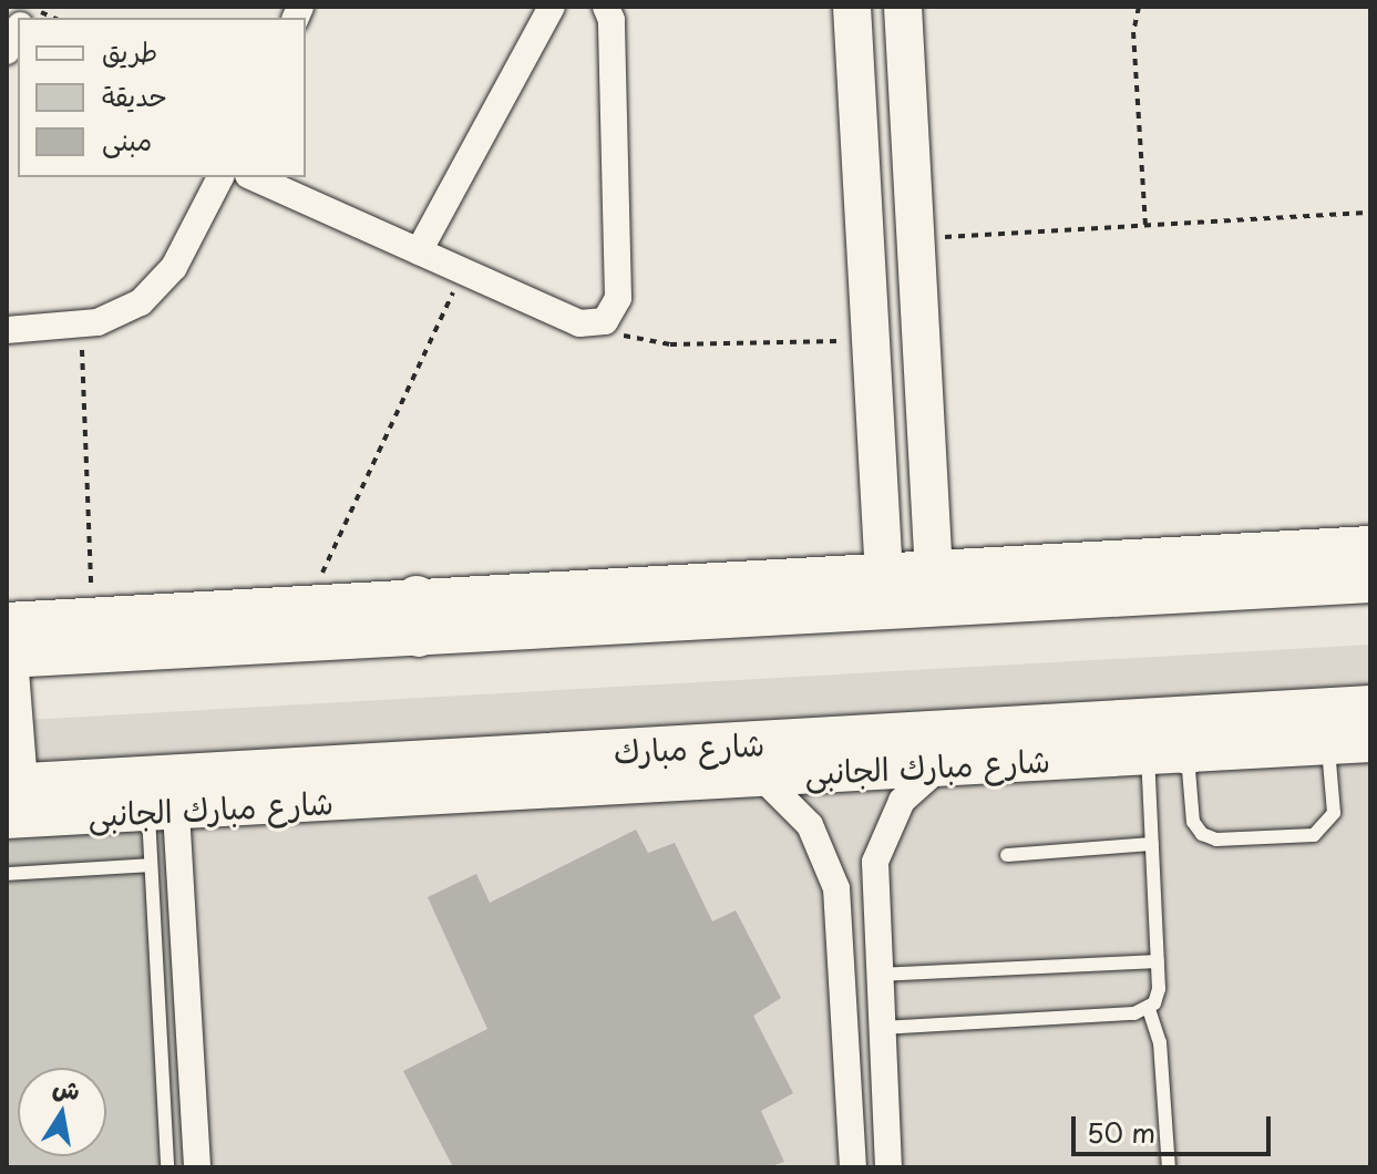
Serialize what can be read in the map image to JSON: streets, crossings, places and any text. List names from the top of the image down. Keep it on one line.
{"streets":{"main road":["شارع مبارك","شارع مبارك الجانبى"]},"crossings":[["شارع مبارك","شارع مبارك الجانبى"]],"legend":["طريق","حديقة","مبنى"],"scale_bar":"50 m","north":"top"}
